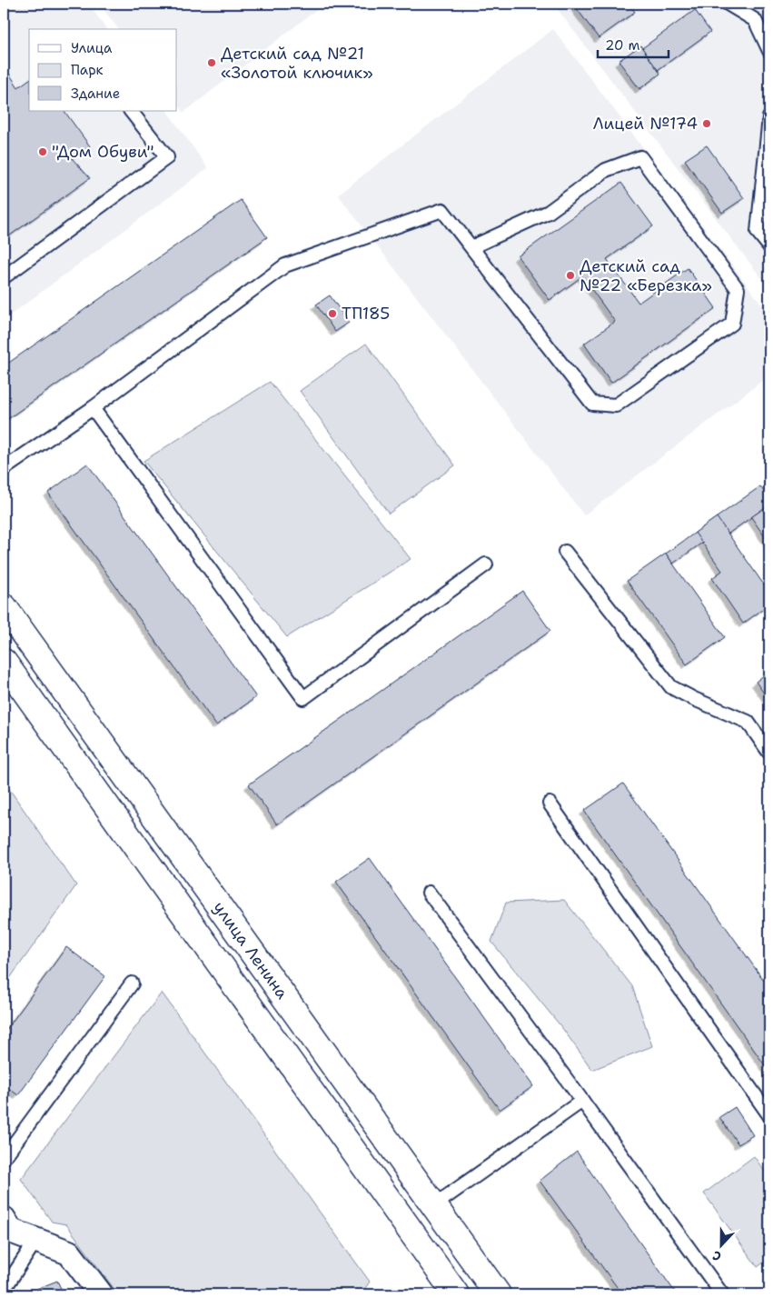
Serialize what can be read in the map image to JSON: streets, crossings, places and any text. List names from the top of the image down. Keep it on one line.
{"streets":{"main road":["улица Ленина"]},"places":["Детский сад №21 «Золотой ключик»","Лицей №174","\"Дом Обуви\"","Детский сад №22 «Березка»","ТП185"],"legend":["Улица","Парк","Здание"],"scale_bar":"20 m","north":"bottom"}
